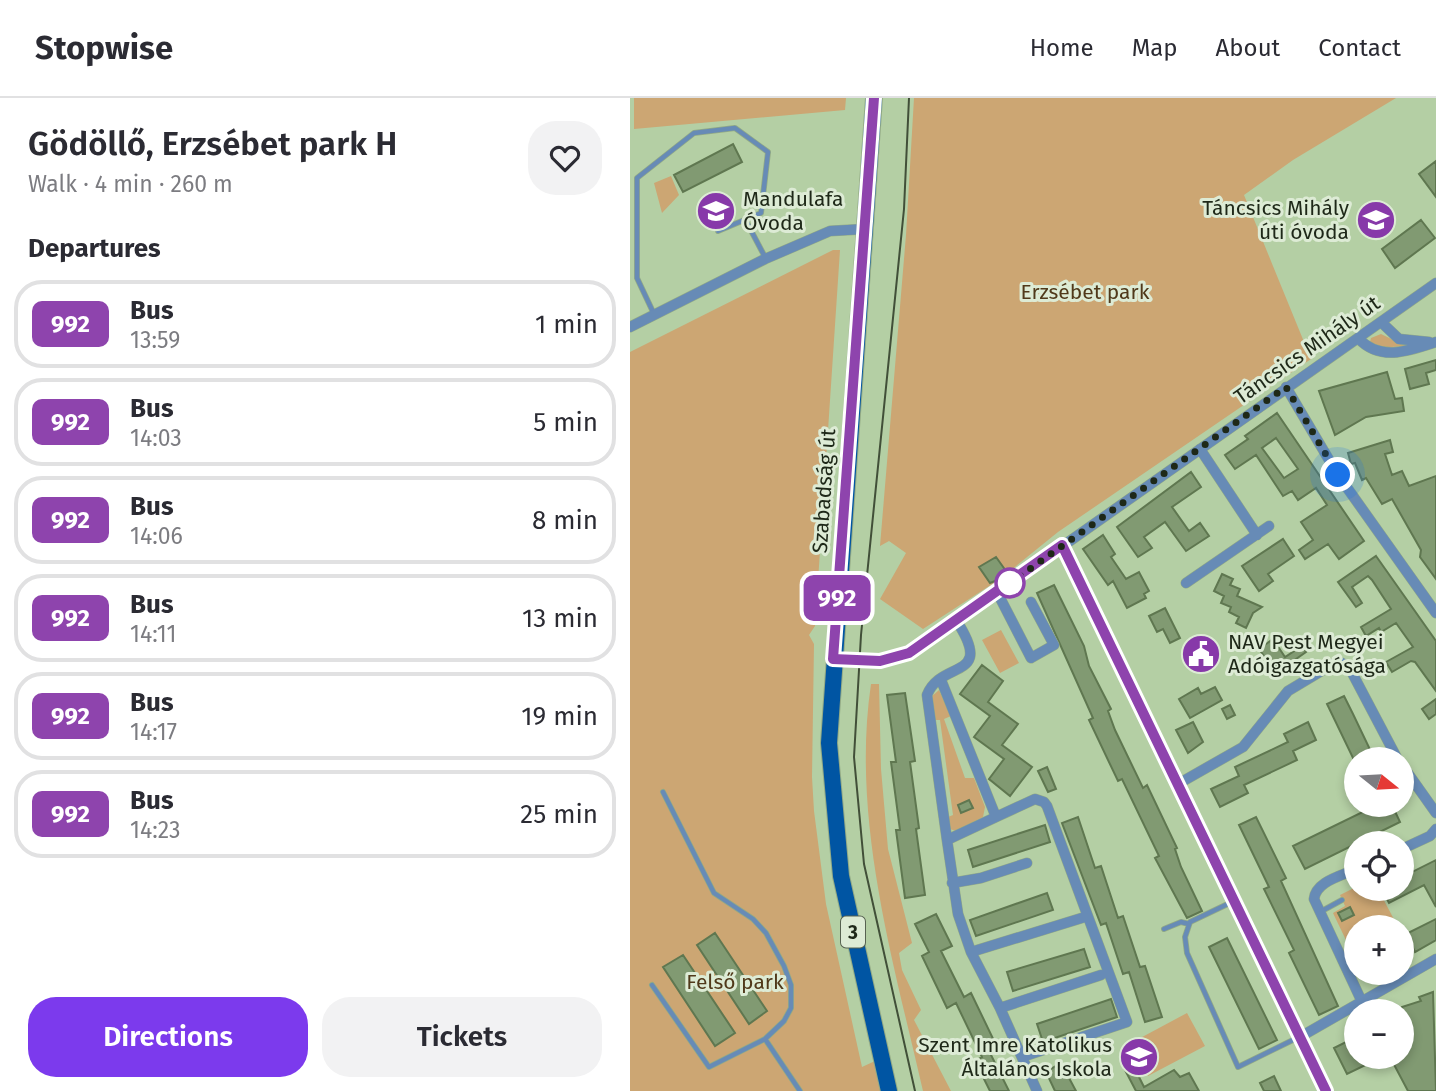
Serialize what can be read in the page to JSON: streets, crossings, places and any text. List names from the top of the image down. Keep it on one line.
{"streets":{"main road":["Szabadság út","3"],"street":["Táncsics Mihály út"]},"crossings":[["Táncsics Mihály út","Szabadság út"]],"parks":["Erzsébet park","Felső park"],"places":{"school or university":["Mandulafa Óvoda","Táncsics Mihály úti óvoda","Szent Imre Katolikus Általános Iskola"],"public building":["NAV Pest Megyei Adóigazgatósága"]},"lines":["bus line 992"],"north":"right","page":{"header":"Stopwise","nav":["Home","Map","About","Contact"],"heading":[["Gödöllő, Erzsébet park H","Walk · 4 min · 260 m"],"Departures"],"on_map":"992","list":[{"mark":"992","name":"Bus","note":"13:59","value":"1 min"},{"mark":"992","name":"Bus","note":"14:03","value":"5 min"},{"mark":"992","name":"Bus","note":"14:06","value":"8 min"},{"mark":"992","name":"Bus","note":"14:11","value":"13 min"},{"mark":"992","name":"Bus","note":"14:17","value":"19 min"},{"mark":"992","name":"Bus","note":"14:23","value":"25 min"}],"map_buttons":["+","−"],"buttons":["Directions","Tickets"]}}
